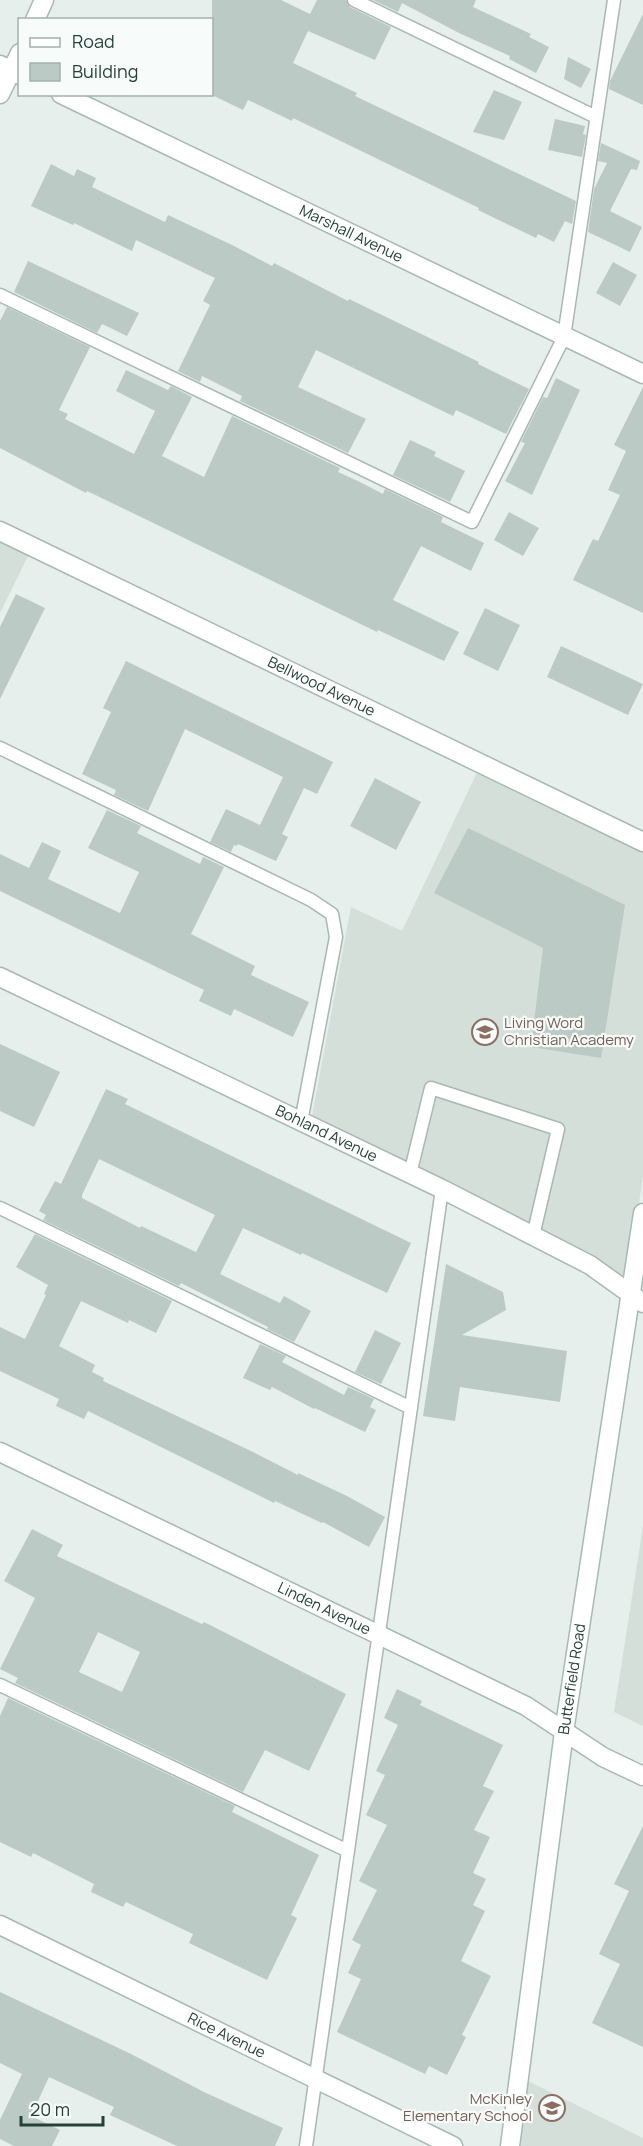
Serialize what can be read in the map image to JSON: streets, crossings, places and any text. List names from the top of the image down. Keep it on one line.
{"streets":{"street":["Marshall Avenue","Bellwood Avenue","Bohland Avenue","Linden Avenue","Butterfield Road","Rice Avenue"]},"crossings":[["Bohland Avenue","Butterfield Road"],["Linden Avenue","Butterfield Road"]],"places":{"school or university":["Living Word Christian Academy","McKinley Elementary School"]},"legend":["Road","Building"],"scale_bar":"20 m"}
